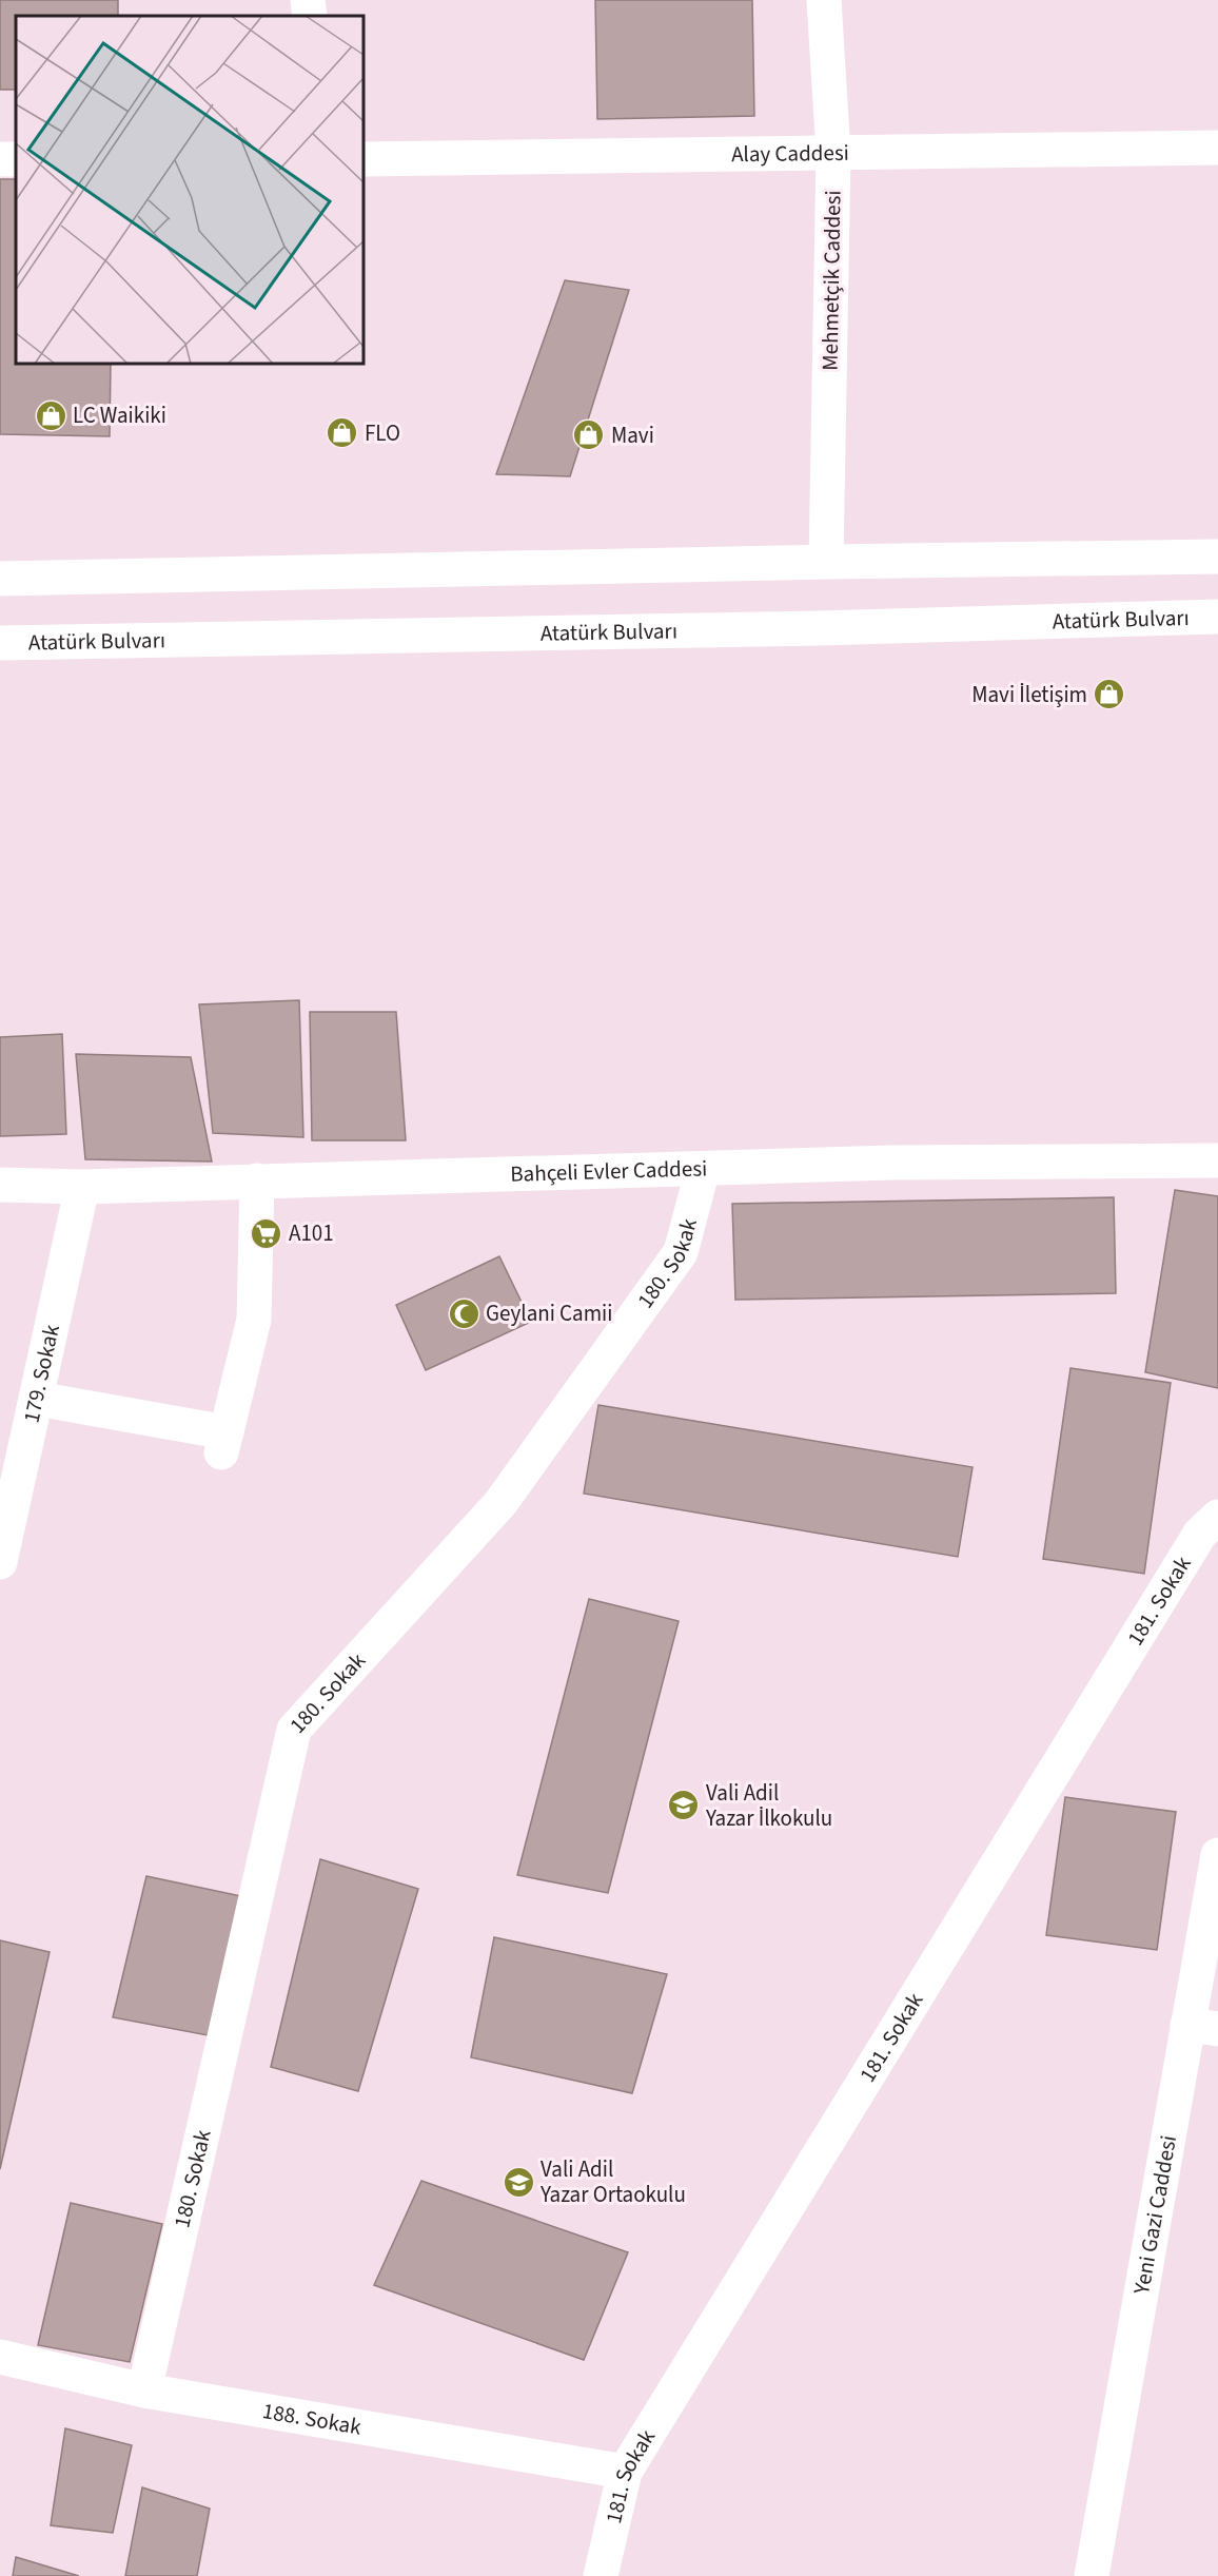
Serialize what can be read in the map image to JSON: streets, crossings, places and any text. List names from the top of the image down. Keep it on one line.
{"streets":{"street":["Alay Caddesi","Mehmetçik Caddesi","Atatürk Bulvarı","Bahçeli Evler Caddesi","180. Sokak","179. Sokak","181. Sokak","Yeni Gazi Caddesi","188. Sokak"]},"crossings":[["Alay Caddesi","Mehmetçik Caddesi"],["Bahçeli Evler Caddesi","180. Sokak"],["Bahçeli Evler Caddesi","179. Sokak"],["180. Sokak","188. Sokak"],["181. Sokak","188. Sokak"]],"places":{"shop":["LC Waikiki","FLO","Mavi","Mavi İletişim"],"supermarket":["A101"],"mosque":["Geylani Camii"],"school or university":["Vali Adil Yazar İlkokulu","Vali Adil Yazar Ortaokulu"]}}
